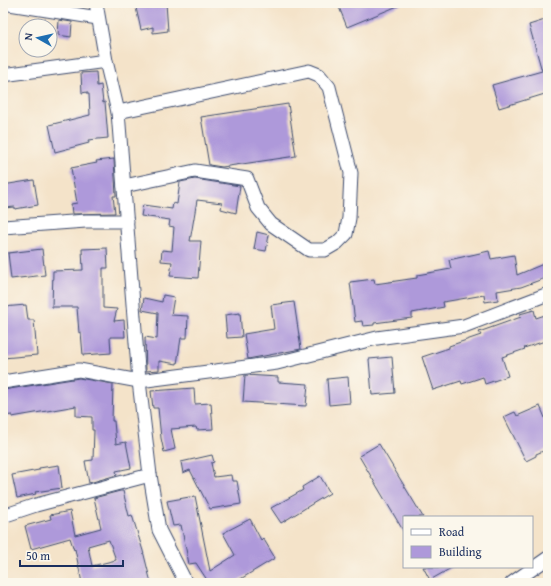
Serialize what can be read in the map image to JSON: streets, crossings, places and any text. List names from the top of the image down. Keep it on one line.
{"legend":["Road","Building"],"scale_bar":"50 m","north":"left"}
